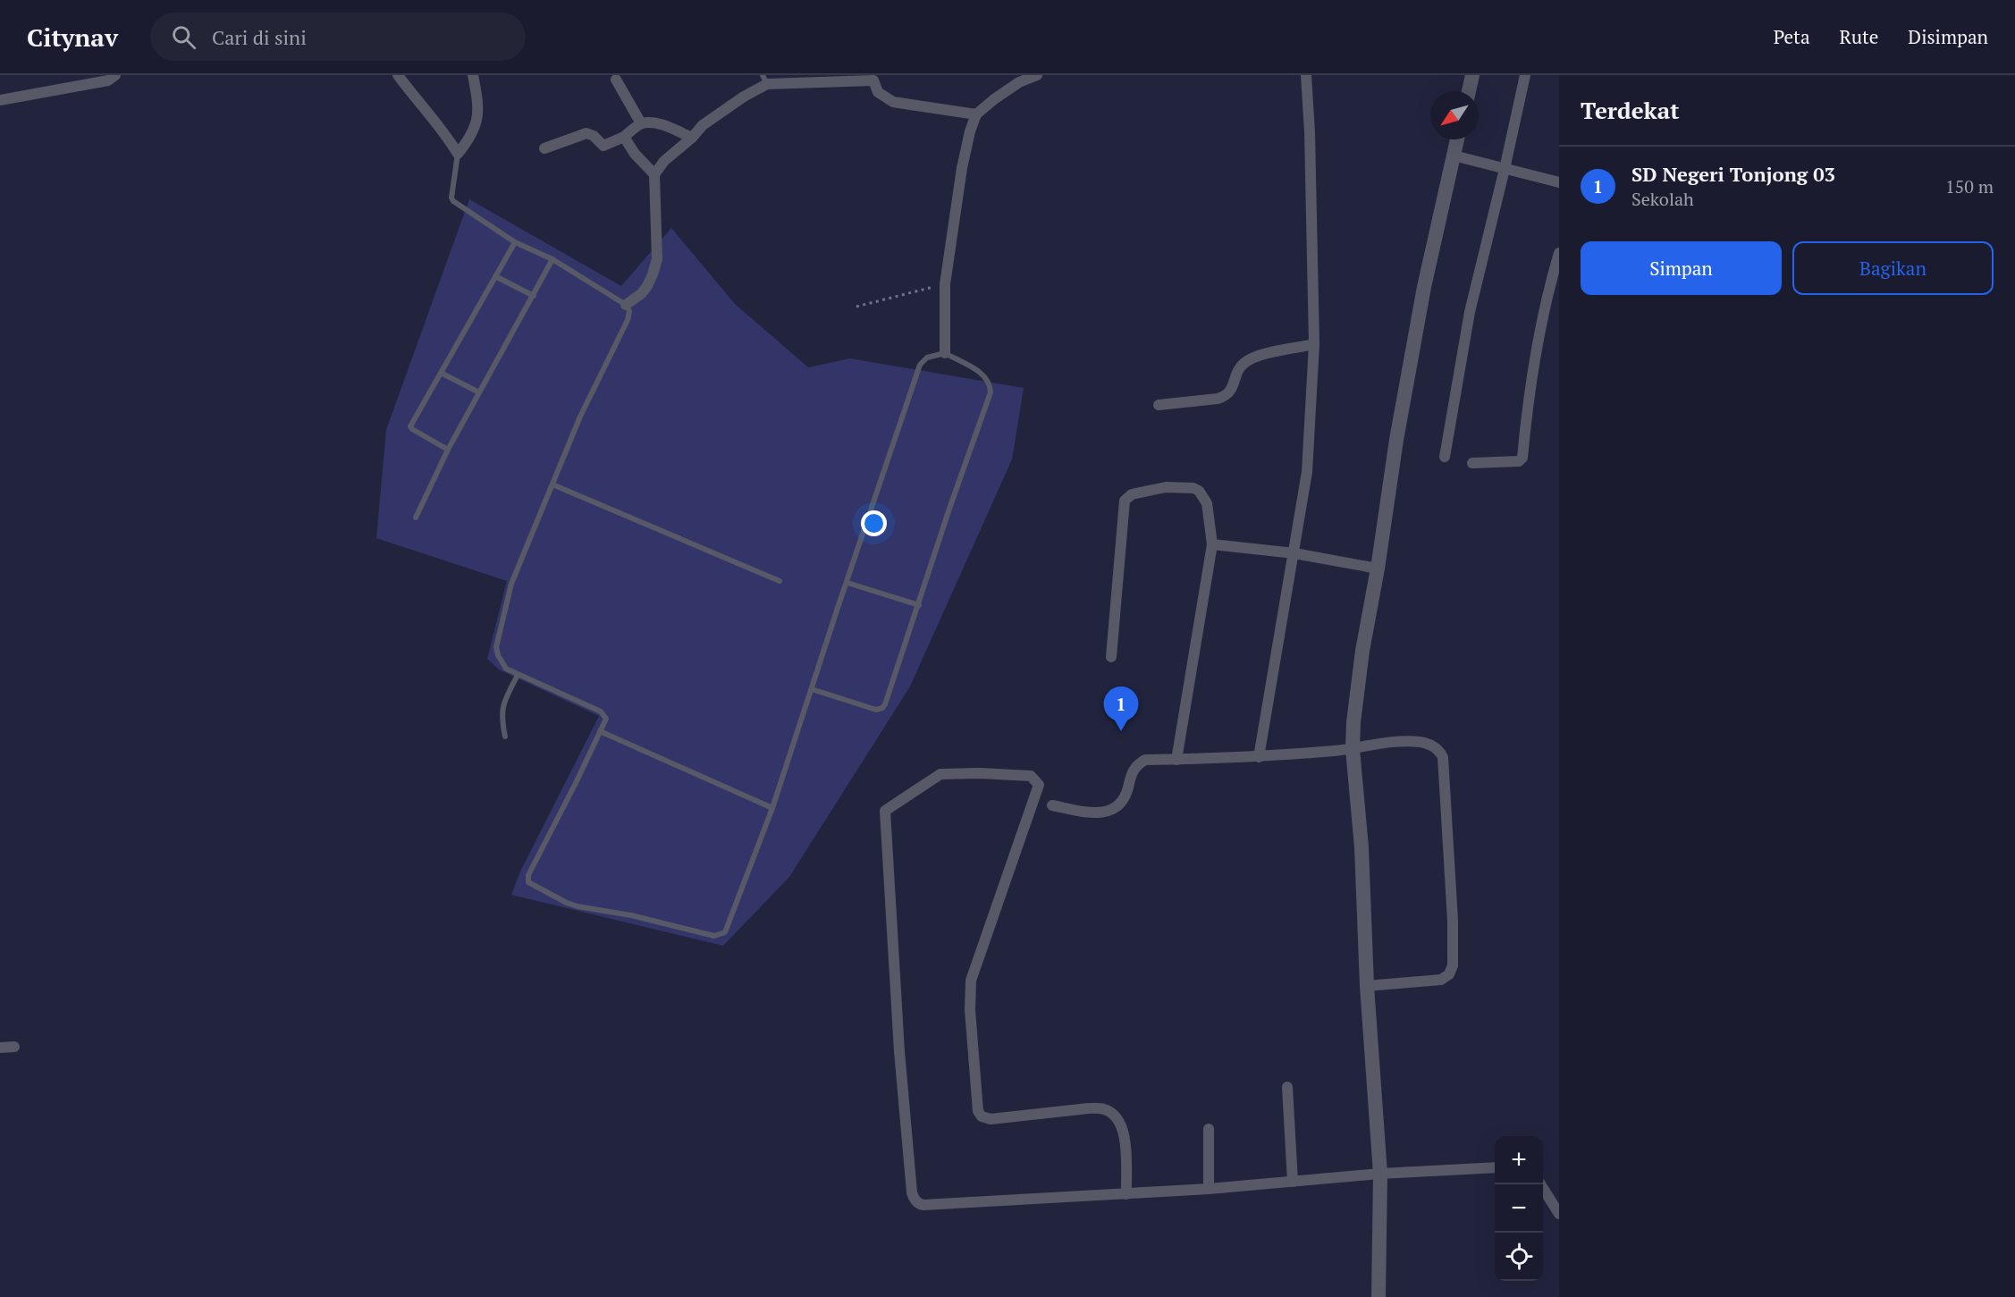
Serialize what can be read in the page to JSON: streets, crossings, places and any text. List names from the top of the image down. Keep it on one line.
{"north":"bottom left","page":{"header":"Citynav","search":"Cari di sini","nav":["Peta","Rute","Disimpan"],"heading":"Terdekat","list":[{"mark":"1","name":"SD Negeri Tonjong 03","note":"Sekolah","value":"150 m"}],"buttons":["Simpan","Bagikan"],"pins":"1","map_buttons":["+","−"]}}
